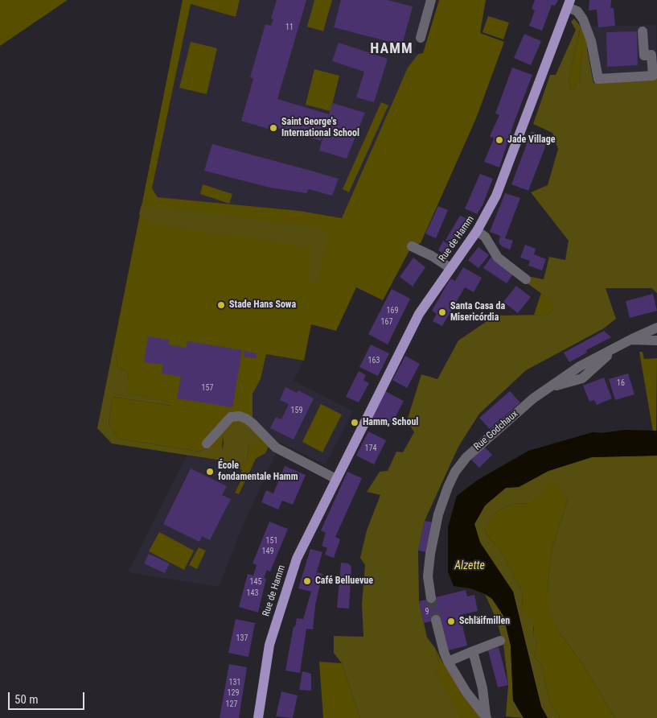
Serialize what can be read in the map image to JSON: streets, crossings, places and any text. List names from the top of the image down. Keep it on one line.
{"streets":{"main road":["Rue de Hamm"],"street":["Rue Godchaux"]},"districts":["HAMM"],"water":["Alzette"],"places":["Saint George's International School","Jade Village","Stade Hans Sowa","Santa Casa da Misericórdia","Hamm, Schoul","École fondamentale Hamm","Café Belluevue","Schläifmillen"],"house_numbers":["11","169","167","163","16","157","159","174","151","149","145","143","9","137","131","129","127"],"scale_bar":"50 m"}
